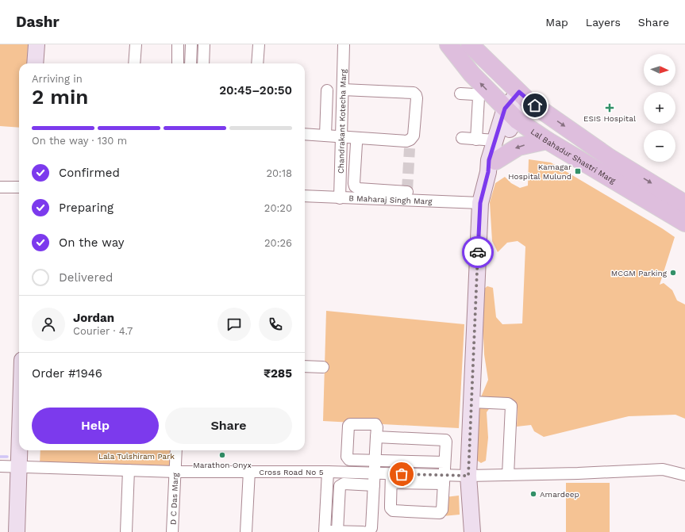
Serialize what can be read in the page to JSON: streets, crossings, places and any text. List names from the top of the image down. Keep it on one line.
{"streets":{"main road":["Lal Bahadur Shastri Marg"],"street":["Chandrakant Kotecha Marg","B Maharaj Singh Marg","Cross Road No 5","D C Das Marg"]},"crossings":[["Chandrakant Kotecha Marg","B Maharaj Singh Marg"],["Cross Road No 5","D C Das Marg"]],"parks":["Lala Tulshiram Park"],"places":{"health":["ESIS Hospital"],"transit":["Kamagar Hospital Mulund"],"other":["MCGM Parking","Marathon Onyx","Amardeep"]},"north":"right","page":{"header":"Dashr","nav":["Map","Layers","Share"],"map_buttons":["+","−"],"heading":["2 min","Arriving in","20:45–20:50"],"panel":["Jordan","Courier · 4.7","Order #1946","₹285"],"bar":"On the way · 130 m","list":[["Confirmed","20:18"],["Preparing","20:20"],["On the way","20:26"],"Delivered"],"buttons":["Help","Share"]}}
